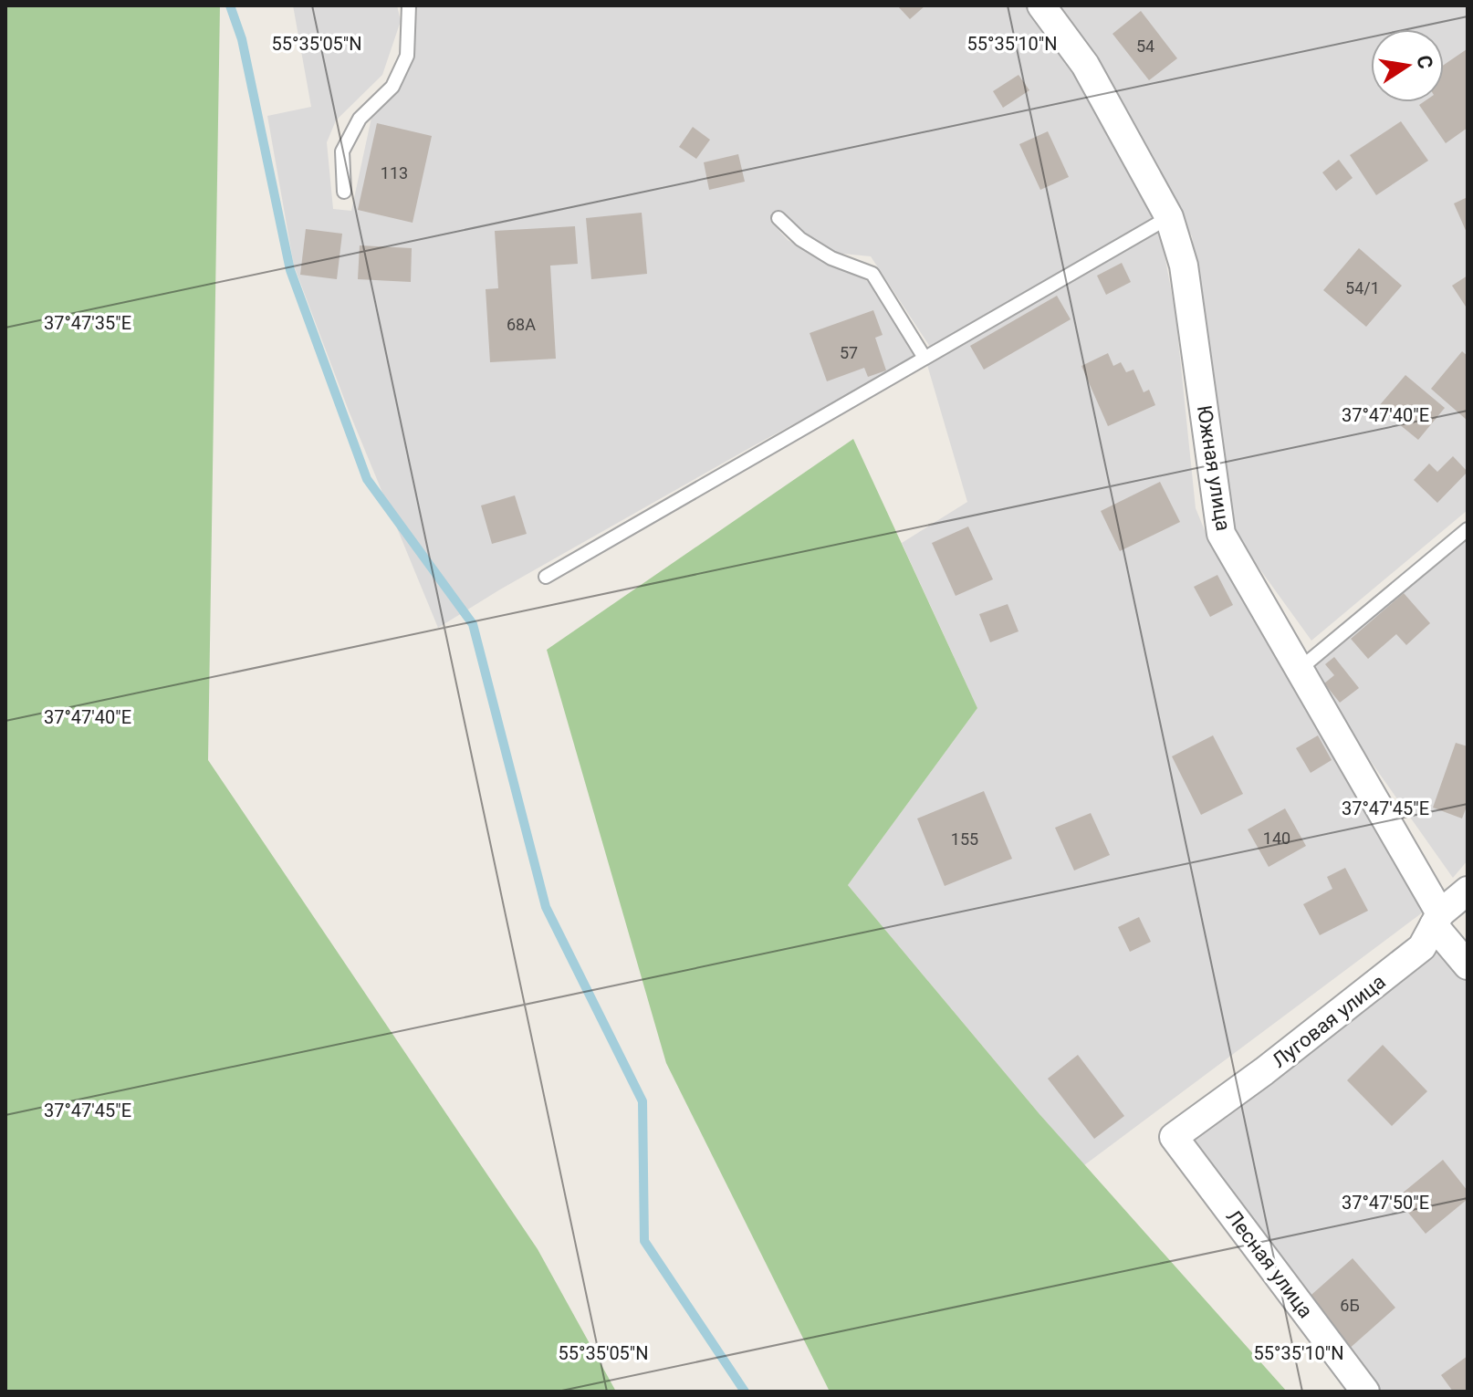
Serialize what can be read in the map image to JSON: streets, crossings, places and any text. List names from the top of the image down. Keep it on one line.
{"streets":{"street":["Южная улица","Луговая улица","Лесная улица"]},"crossings":[["Южная улица","Луговая улица"],["Луговая улица","Лесная улица"]],"house_numbers":["54","113","54/1","68А","57","140","155","6Б"],"north":"right","coordinates":["55°35'05\"N","55°35'10\"N","37°47'35\"E","37°47'40\"E","37°47'45\"E","37°47'50\"E"]}
